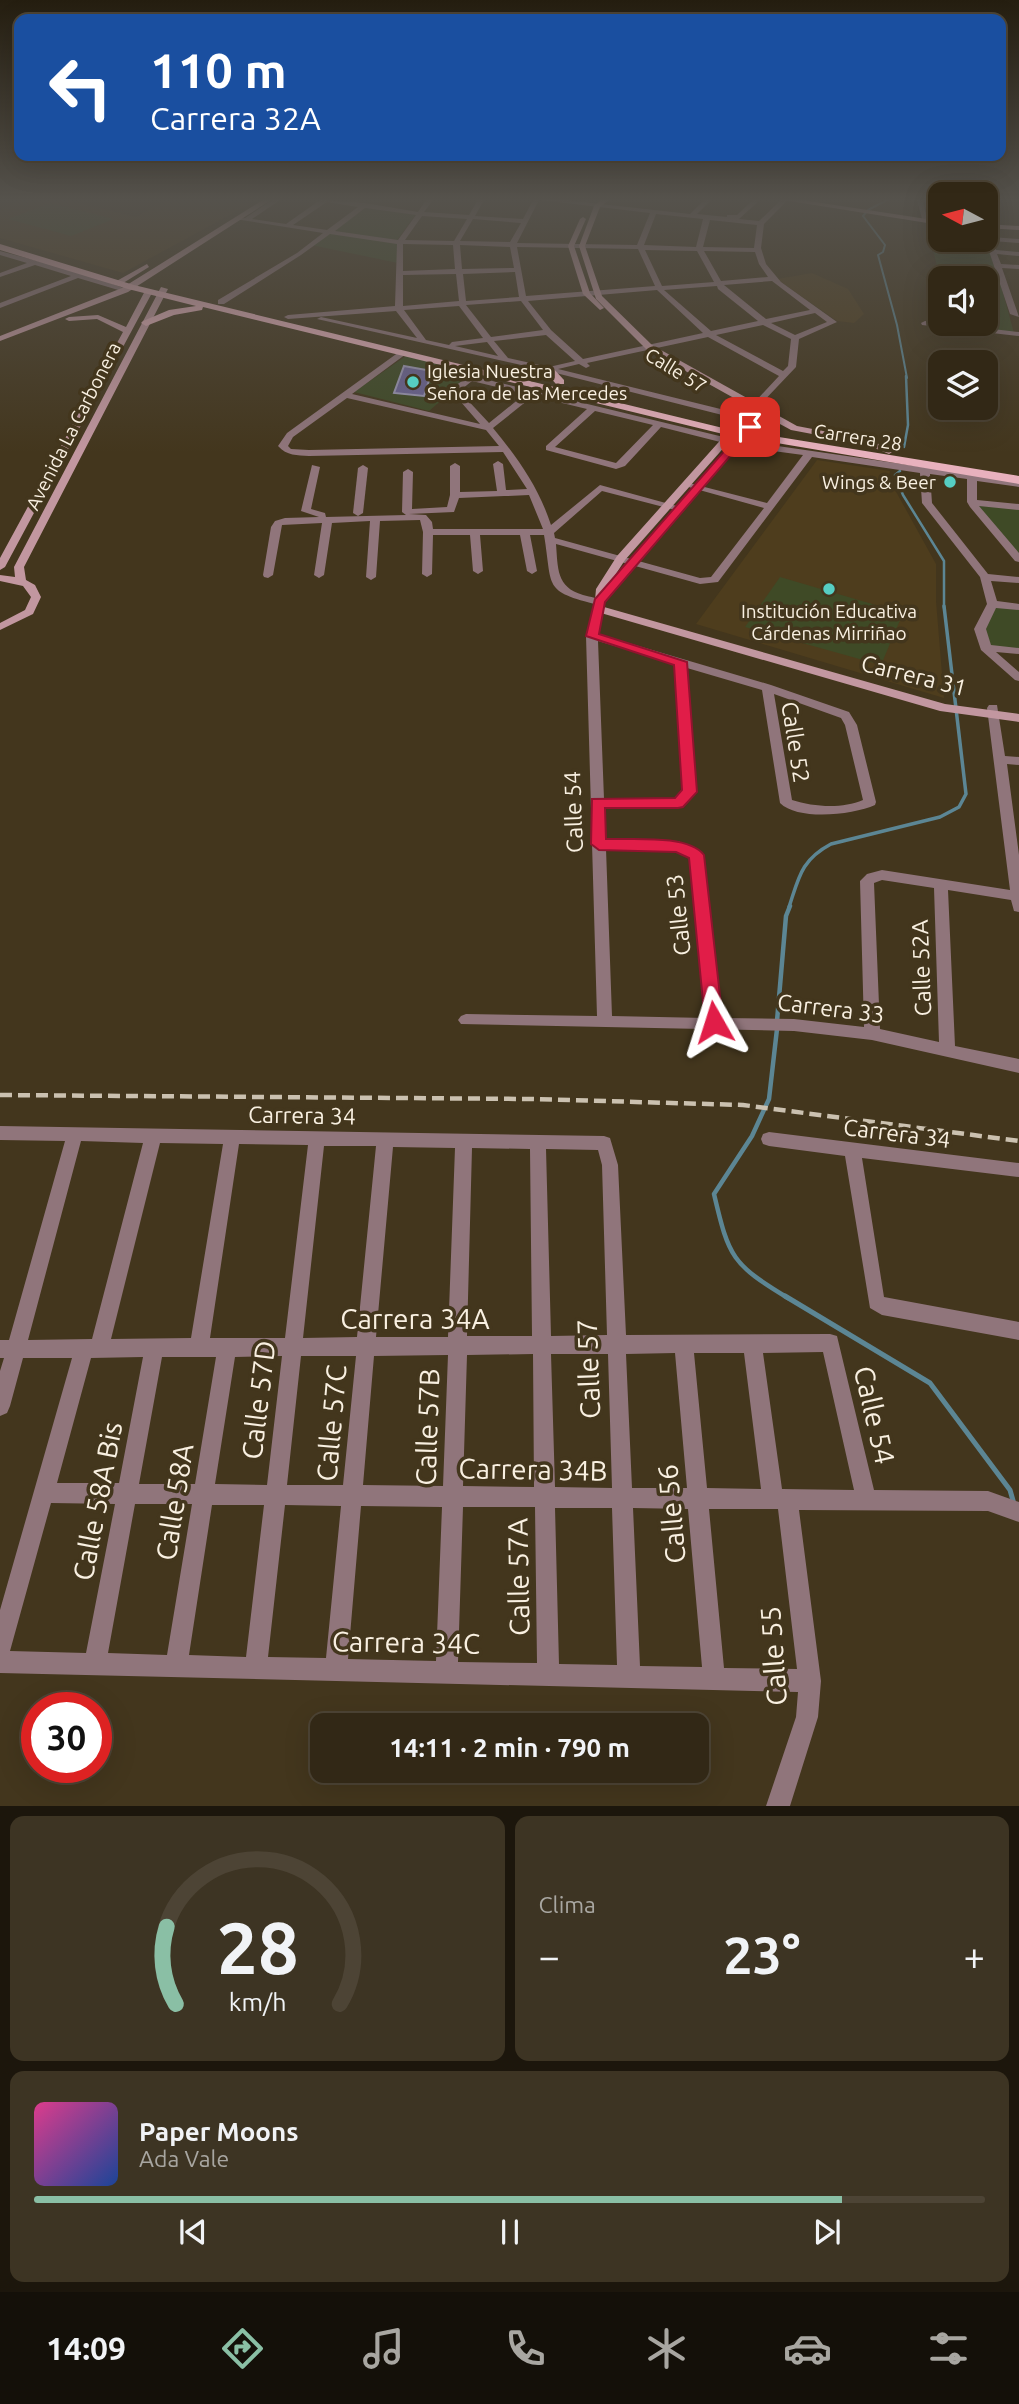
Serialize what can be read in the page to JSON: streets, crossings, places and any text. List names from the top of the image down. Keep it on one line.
{"streets":{"main road":["Carrera 28"],"street":["Calle 57","Avenida La Carbonera","Carrera 31","Calle 52","Calle 54","Calle 53","Calle 52A","Carrera 33","Carrera 34","Carrera 34A","Calle 57D","Calle 57C","Calle 57B","Carrera 34B","Calle 58A Bis","Calle 58A","Calle 56","Calle 57A","Carrera 34C","Calle 55"]},"crossings":[["Calle 57","Carrera 28"],["Calle 57","Calle 54"],["Calle 57","Carrera 34"],["Calle 57","Carrera 34A"],["Calle 57","Carrera 34B"],["Calle 57","Carrera 34C"],["Avenida La Carbonera","Carrera 28"],["Carrera 28","Calle 54"],["Carrera 31","Calle 54"],["Calle 54","Calle 53"],["Calle 54","Carrera 33"],["Calle 54","Carrera 34A"],["Calle 54","Carrera 34B"],["Calle 53","Carrera 33"],["Calle 52A","Carrera 33"],["Carrera 34","Calle 57D"],["Carrera 34","Calle 57C"],["Carrera 34","Calle 57B"],["Carrera 34","Calle 57A"],["Carrera 34A","Calle 57D"],["Carrera 34A","Calle 57C"],["Carrera 34A","Calle 57B"],["Carrera 34A","Calle 58A Bis"],["Carrera 34A","Calle 58A"],["Carrera 34A","Calle 56"],["Carrera 34A","Calle 57A"],["Carrera 34A","Calle 55"],["Calle 57D","Carrera 34B"],["Calle 57D","Carrera 34C"],["Calle 57C","Carrera 34B"],["Calle 57C","Carrera 34C"],["Calle 57B","Carrera 34B"],["Calle 57B","Carrera 34C"],["Carrera 34B","Calle 58A Bis"],["Carrera 34B","Calle 58A"],["Carrera 34B","Calle 56"],["Carrera 34B","Calle 57A"],["Carrera 34B","Calle 55"],["Calle 58A Bis","Carrera 34C"],["Calle 58A","Carrera 34C"],["Calle 56","Carrera 34C"],["Calle 57A","Carrera 34C"],["Carrera 34C","Calle 55"]],"places":["Iglesia Nuestra Señora de las Mercedes","Wings & Beer","Institución Educativa Cárdenas Mirriñao"],"north":"left","page":{"turn":["110 m","Carrera 32A"],"limit":"30","trip":"14:11 · 2 min · 790 m","tile":"Clima","heat":["−","23°","+"],"song":["Paper Moons","Ada Vale"],"tabs":"14:09","gauge":["28","km/h"]}}
